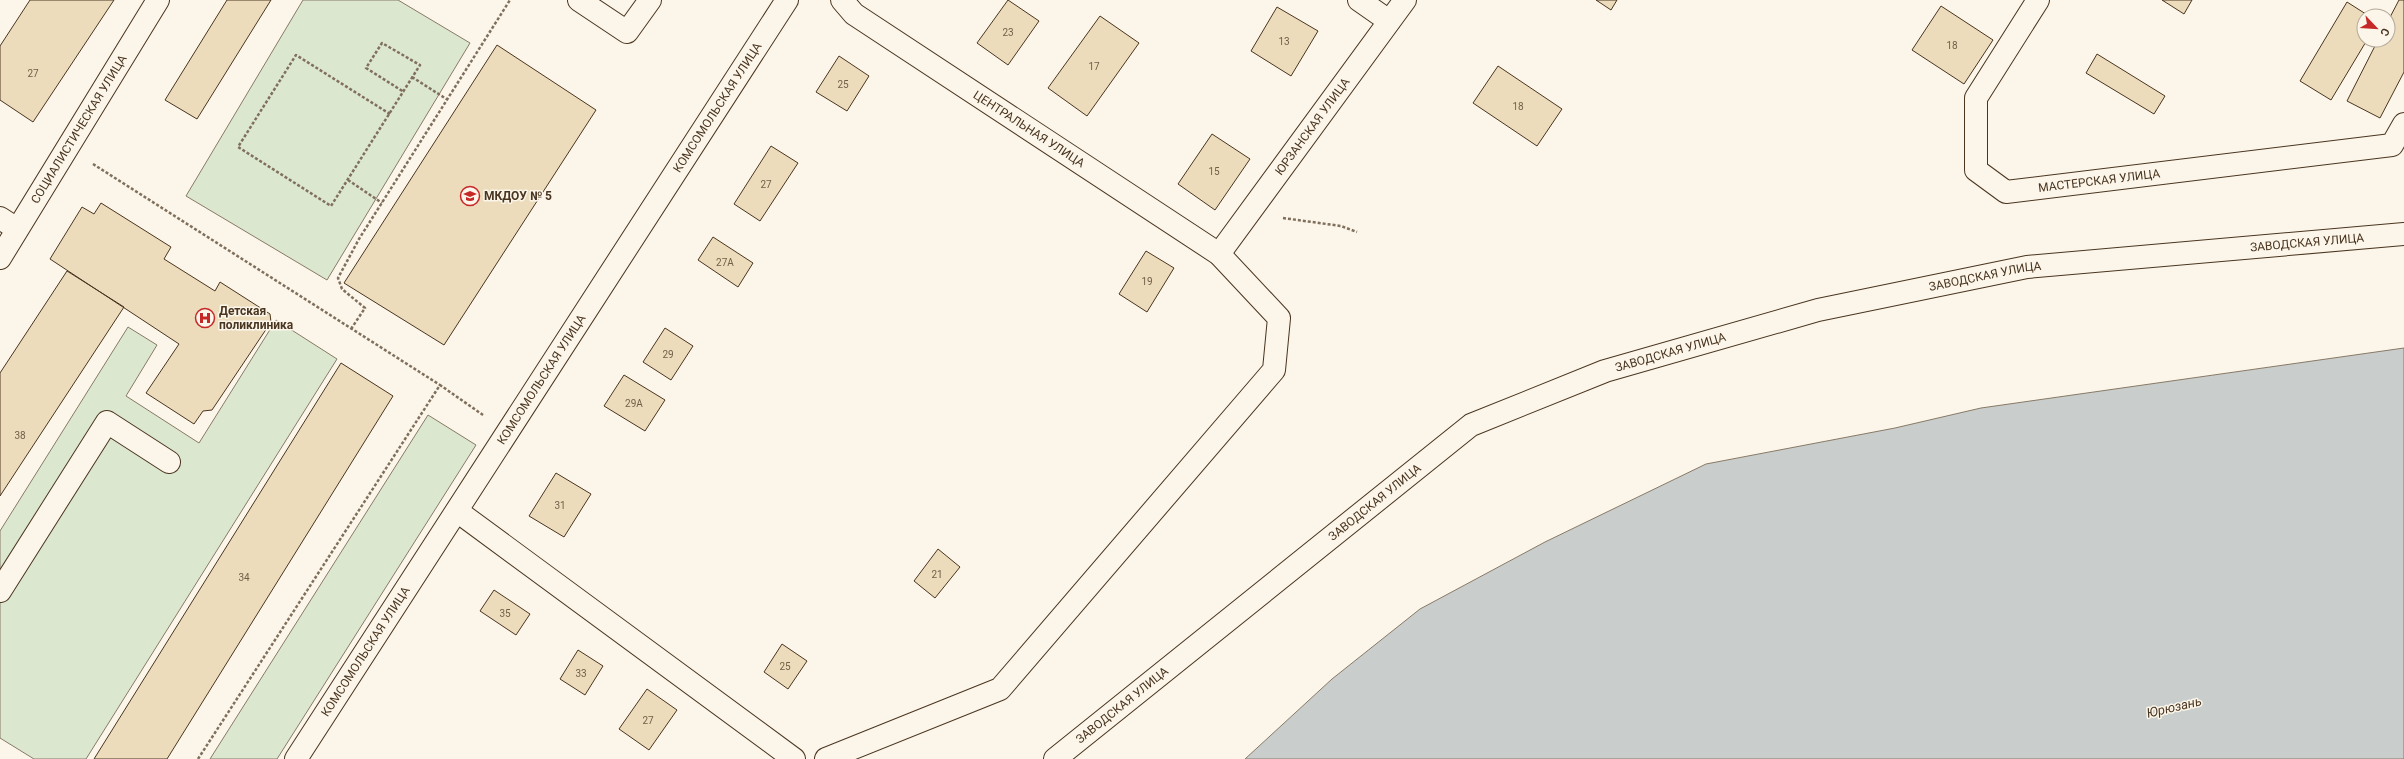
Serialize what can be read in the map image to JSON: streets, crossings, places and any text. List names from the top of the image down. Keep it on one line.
{"streets":{"street":["КОМСОМОЛЬСКАЯ УЛИЦА","ЮРЗАНСКАЯ УЛИЦА","СОЦИАЛИСТИЧЕСКАЯ УЛИЦА","ЦЕНТРАЛЬНАЯ УЛИЦА","МАСТЕРСКАЯ УЛИЦА","ЗАВОДСКАЯ УЛИЦА"]},"crossings":[["ЮРЗАНСКАЯ УЛИЦА","ЦЕНТРАЛЬНАЯ УЛИЦА"]],"water":["Юрюзань"],"places":{"school or university":["МКДОУ № 5"],"hospital":["Детская поликлиника"]},"house_numbers":["23","13","18","17","27","25","18","15","27","27А","19","29","29А","38","31","21","34","35","25","33","27"],"north":"bottom right"}
